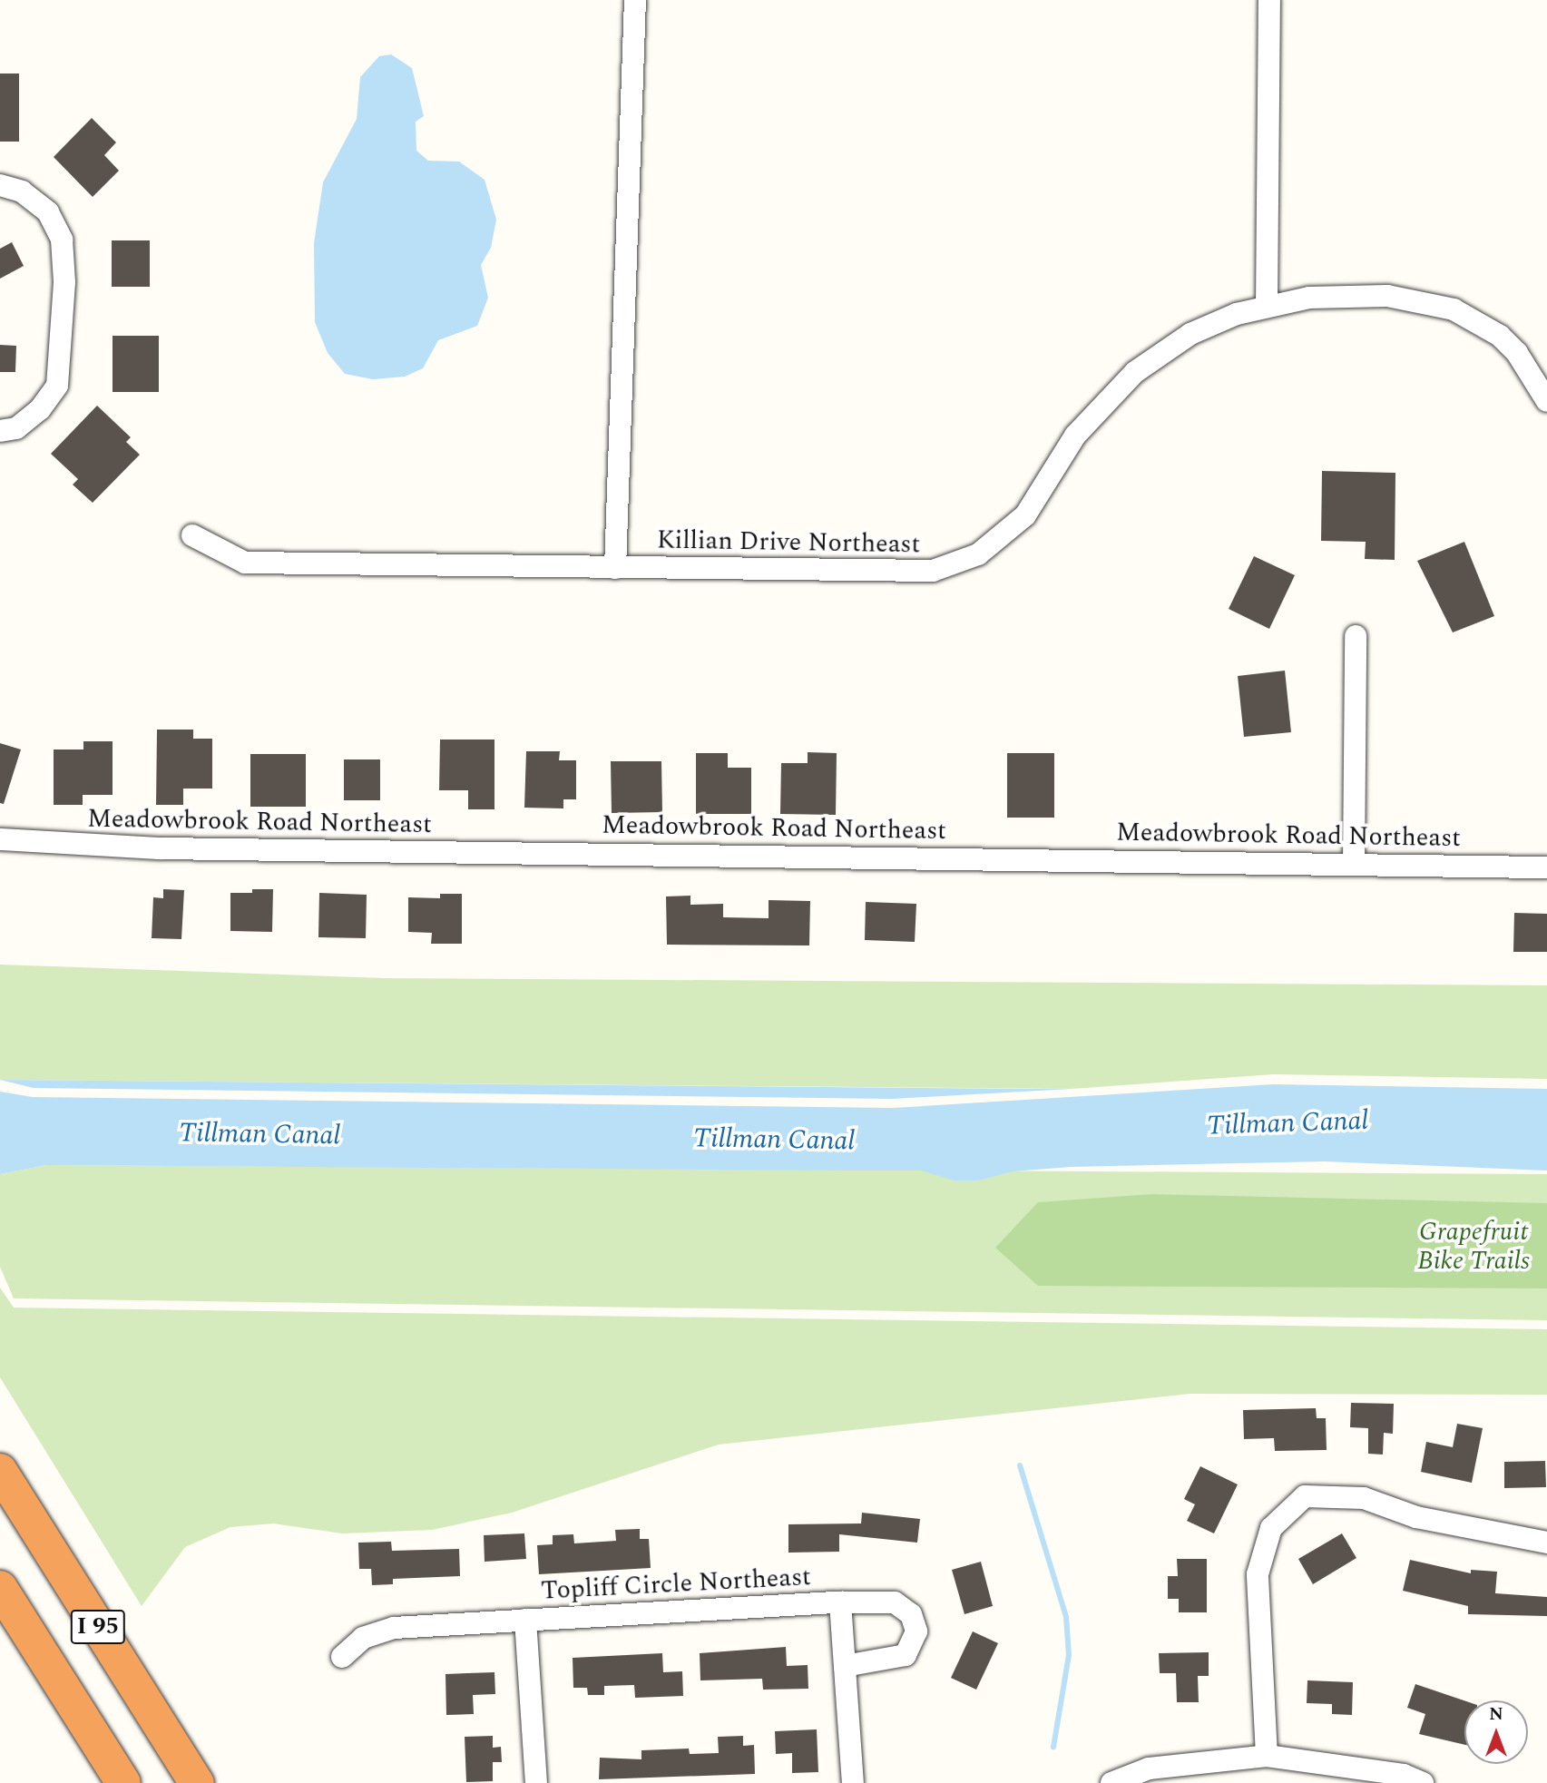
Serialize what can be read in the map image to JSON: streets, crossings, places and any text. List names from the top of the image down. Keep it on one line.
{"streets":{"highway":["I 95"],"street":["Killian Drive Northeast","Meadowbrook Road Northeast","Topliff Circle Northeast"]},"water":["Tillman Canal"],"parks":["Grapefruit Bike Trails"],"north":"top"}
